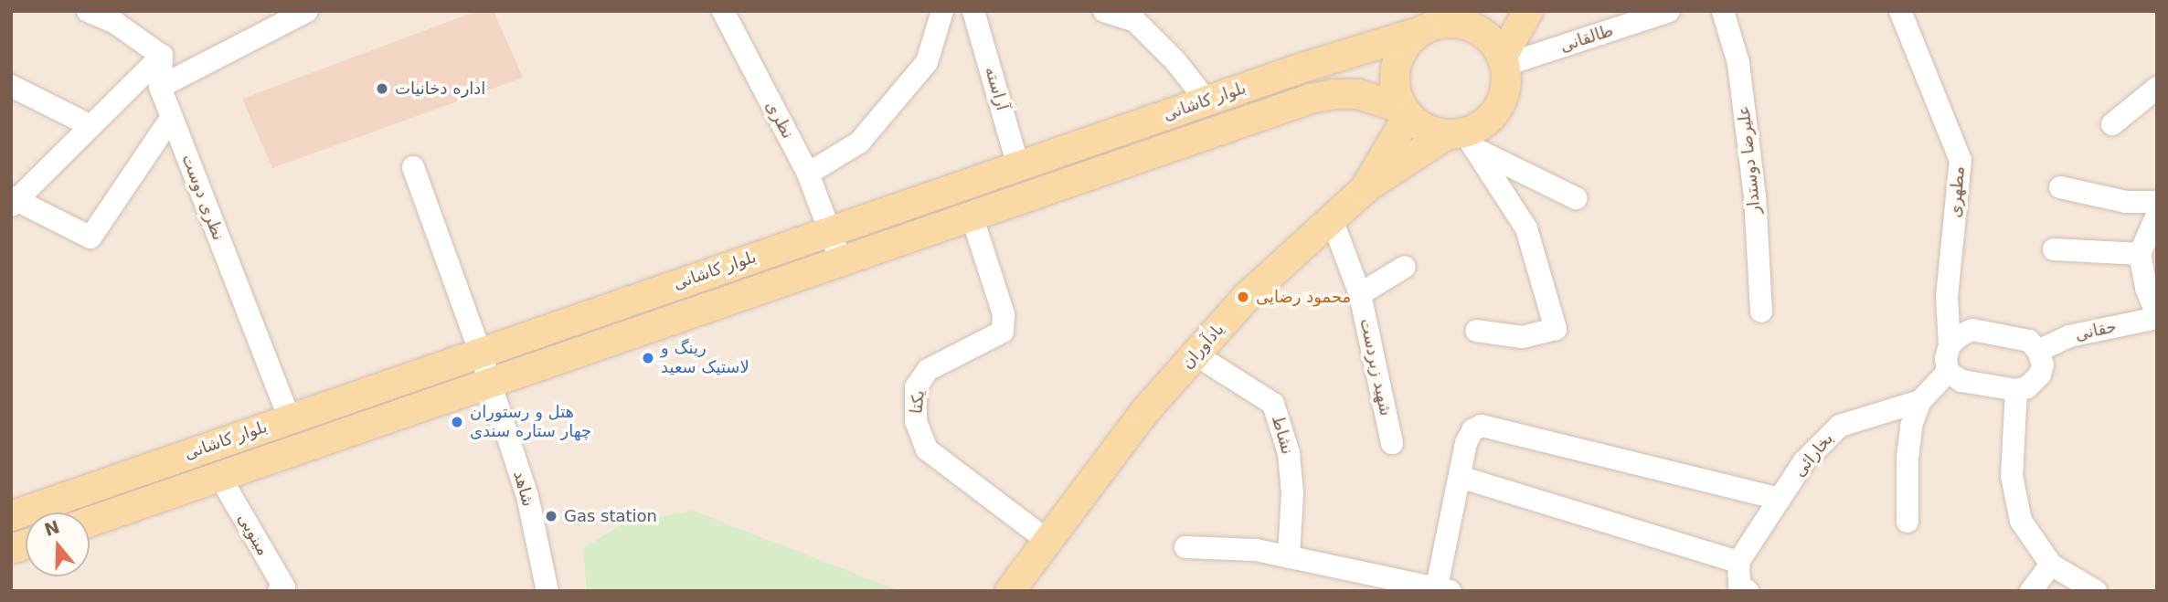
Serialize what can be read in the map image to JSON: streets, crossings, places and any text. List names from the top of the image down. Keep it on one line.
{"streets":{"main road":["بلوار کاشانی","یادآوران"],"street":["طالقانی","آراسته","نظری","علیرضا دوستدار","مطهری","نظری دوست","حقانی","شهید زبردست","یکتا","نشاط","بخارائی","شاهد","مینویی"]},"crossings":[["طالقانی","بلوار کاشانی"],["طالقانی","یادآوران"],["آراسته","بلوار کاشانی"],["بلوار کاشانی","نظری"],["بلوار کاشانی","نظری دوست"],["بلوار کاشانی","یادآوران"],["بلوار کاشانی","یکتا"],["بلوار کاشانی","شاهد"],["بلوار کاشانی","مینویی"],["مطهری","بخارائی"],["یادآوران","شهید زبردست"],["یادآوران","یکتا"],["یادآوران","نشاط"]],"places":["اداره دخانیات","محمود رضایی","رینگ و لاستیک سعید","هتل و رستوران چهار ستاره سندی","Gas station"],"north":"top"}
